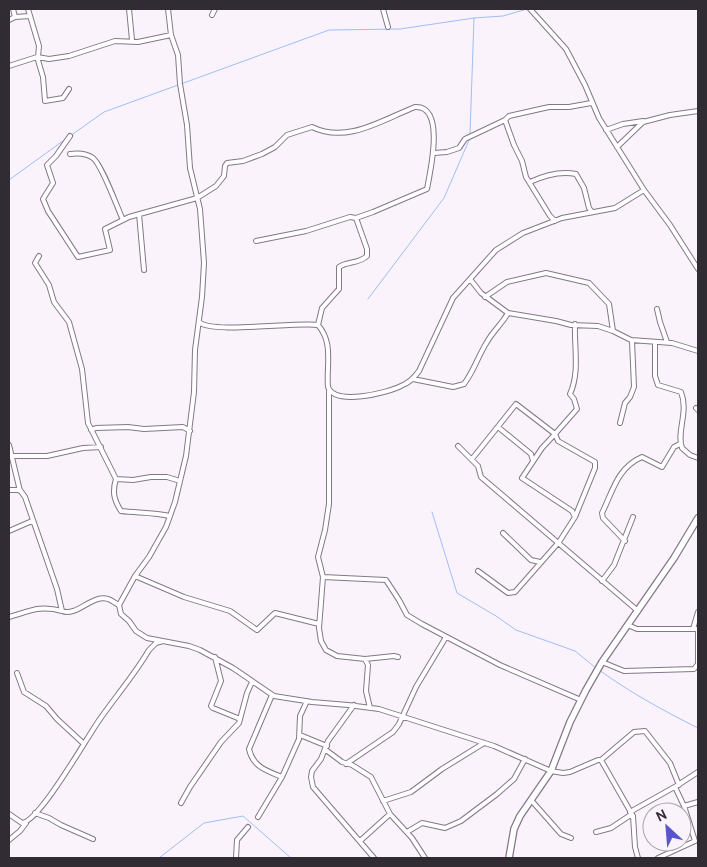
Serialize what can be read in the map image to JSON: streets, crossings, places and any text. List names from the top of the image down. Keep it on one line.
{"north":"top left"}
